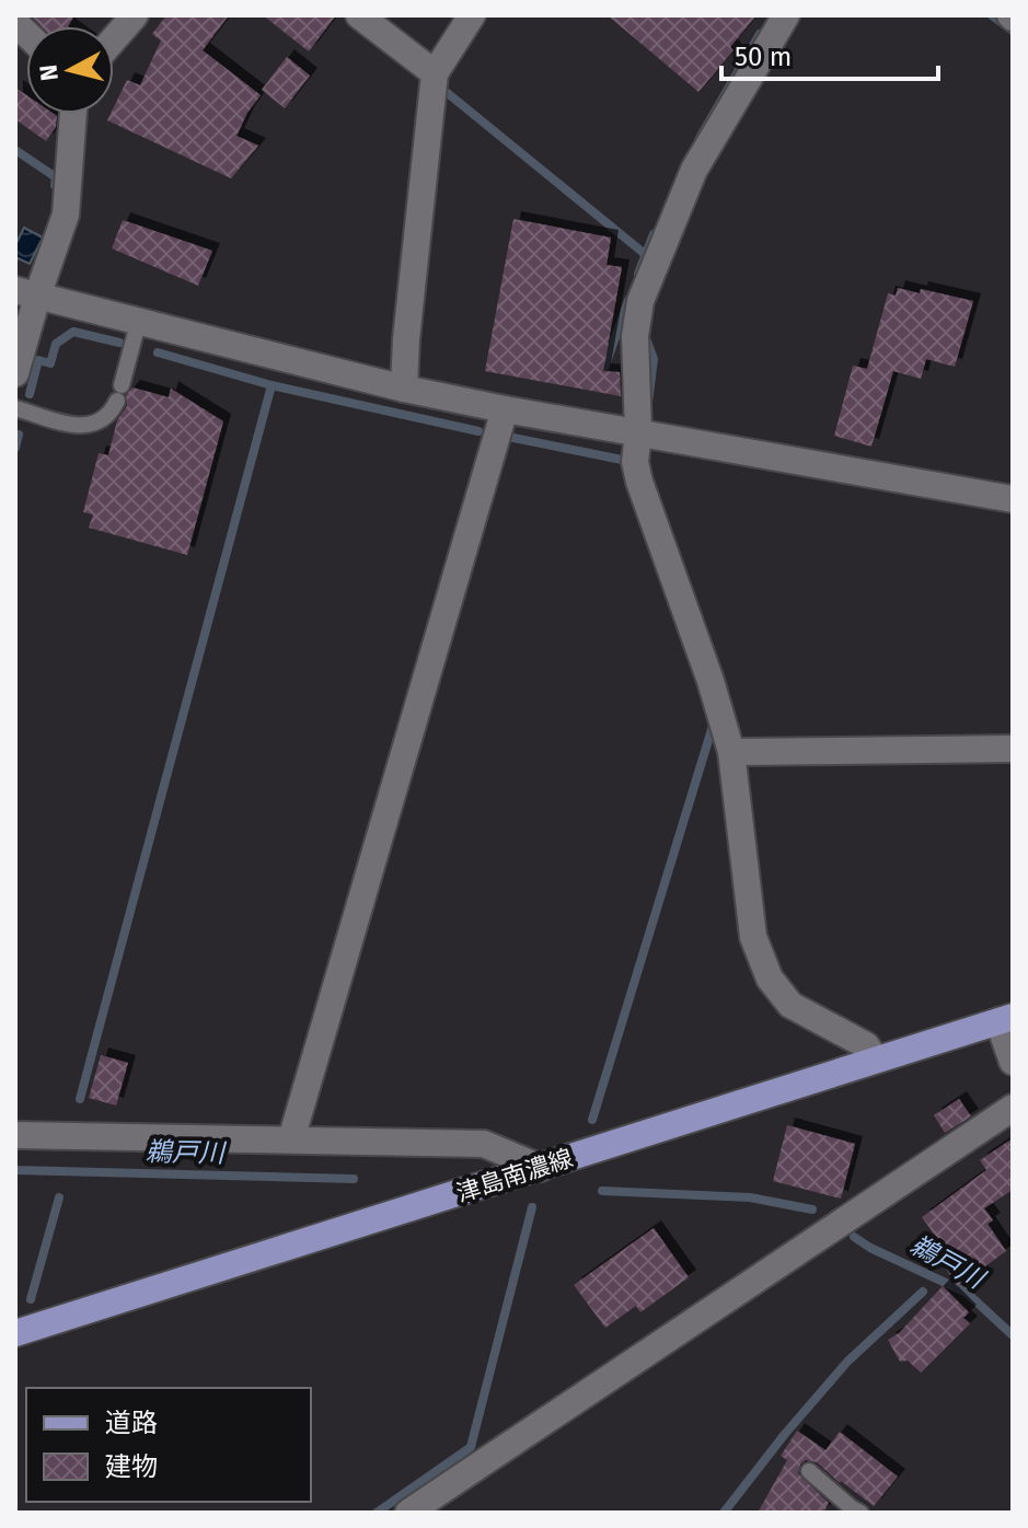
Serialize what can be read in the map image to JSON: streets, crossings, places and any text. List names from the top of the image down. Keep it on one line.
{"streets":{"main road":["津島南濃線"]},"water":["鵜戸川"],"legend":["道路","建物"],"scale_bar":"50 m","north":"left"}
